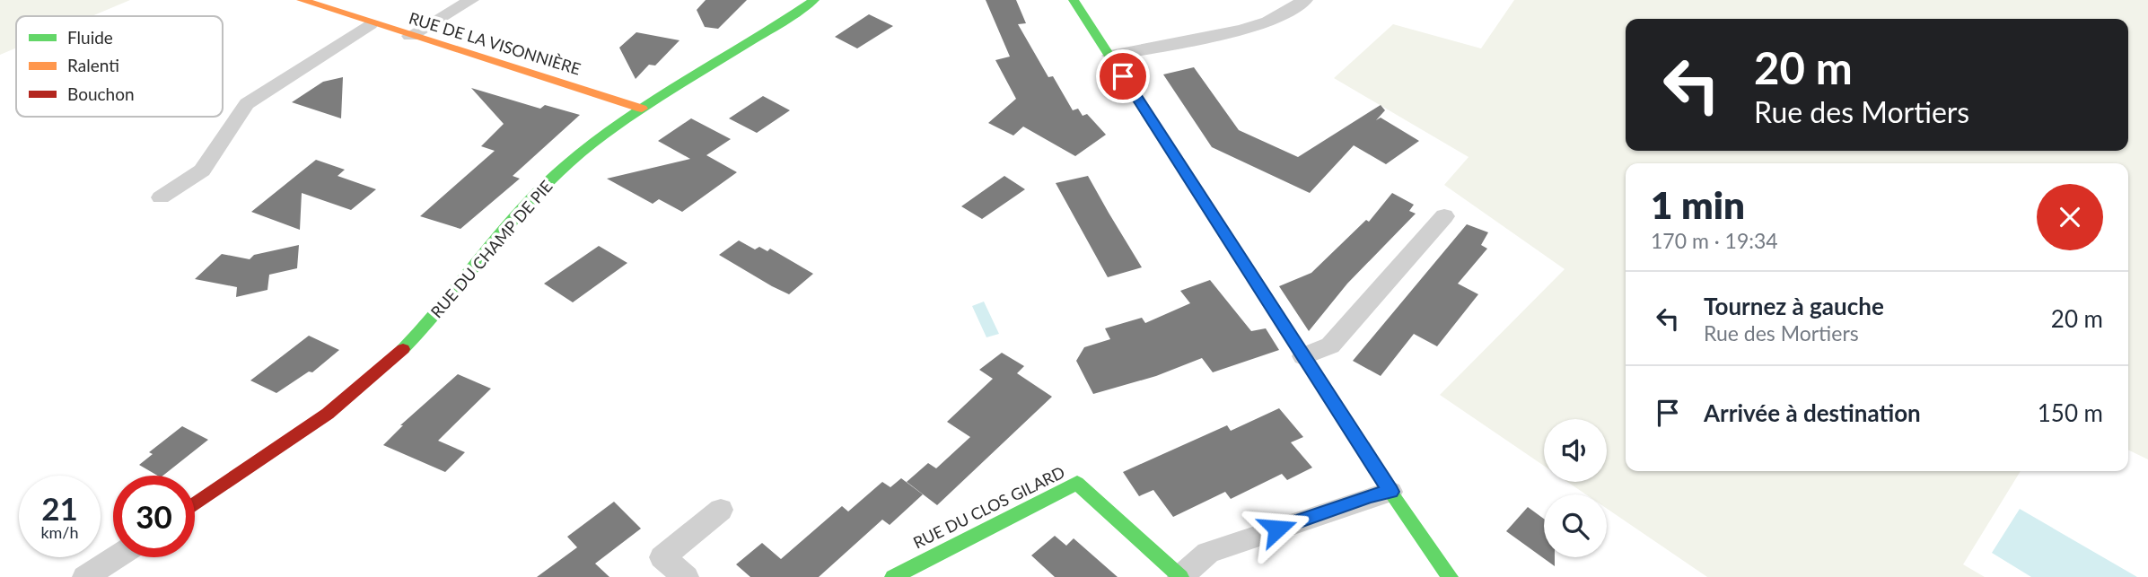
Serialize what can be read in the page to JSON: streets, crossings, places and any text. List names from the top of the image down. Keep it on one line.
{"streets":{"street":["RUE DE LA VISONNIÈRE","RUE DU CHAMP DE PIE","RUE DU CLOS GILARD"]},"crossings":[["RUE DE LA VISONNIÈRE","RUE DU CHAMP DE PIE"]],"legend":["Fluide","Ralenti","Bouchon"],"page":{"turn":["20 m","Rue des Mortiers"],"heading":["1 min","170 m · 19:34"],"list":[{"name":"Tournez à gauche","note":"Rue des Mortiers","value":"20 m"},{"name":"Arrivée à destination","value":"150 m"}],"speed":"21 km/h","limit":"30"}}
